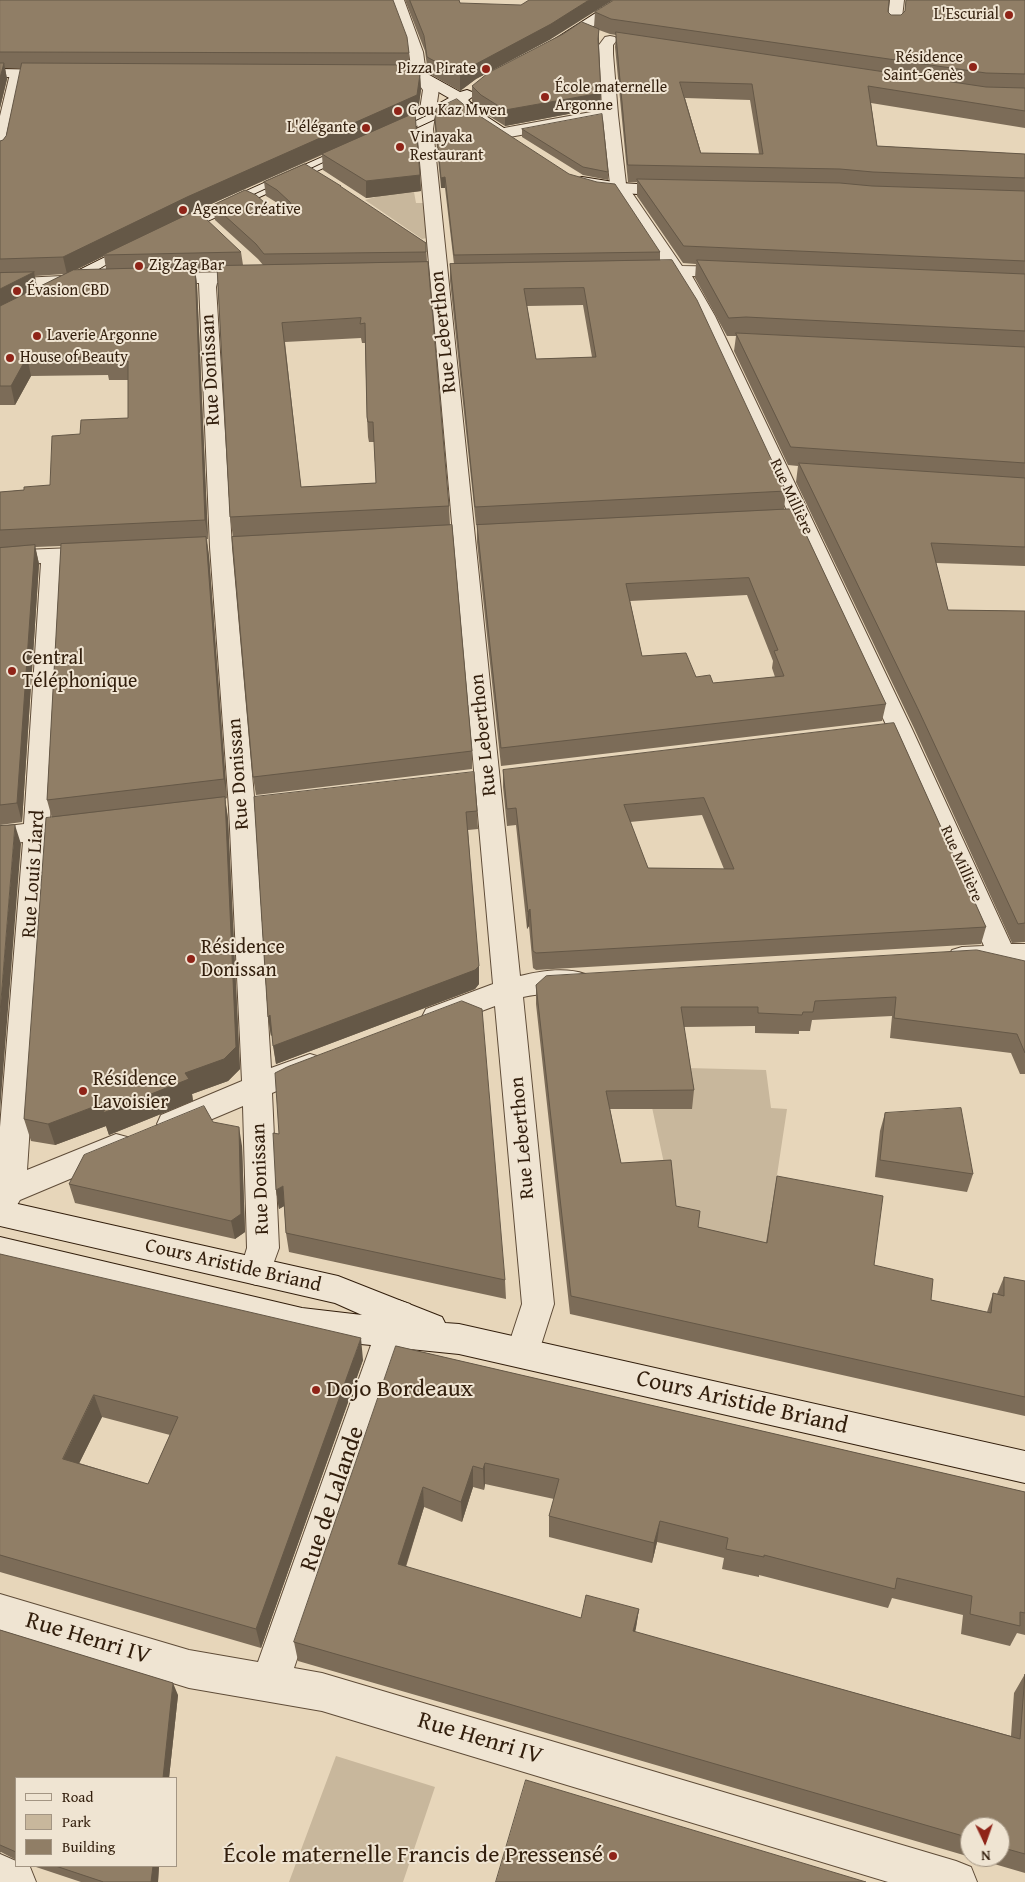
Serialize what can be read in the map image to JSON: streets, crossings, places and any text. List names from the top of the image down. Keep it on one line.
{"streets":{"street":["Rue Leberthon","Rue Donissan","Rue Millière","Rue Louis Liard","Cours Aristide Briand","Rue de Lalande","Rue Henri IV"]},"crossings":[["Rue Leberthon","Cours Aristide Briand"],["Rue Donissan","Cours Aristide Briand"],["Rue Louis Liard","Cours Aristide Briand"],["Cours Aristide Briand","Rue de Lalande"],["Rue de Lalande","Rue Henri IV"]],"places":["L'Escurial","Résidence Saint-Genès","Pizza Pirate","École maternelle Argonne","Gou Kaz Mwen","L'élégante","Vinayaka Restaurant","Agence Créative","Zig Zag Bar","Évasion CBD","Laverie Argonne","House of Beauty","Central Téléphonique","Résidence Donissan","Résidence Lavoisier","Dojo Bordeaux","École maternelle Francis de Pressensé"],"legend":["Road","Park","Building"],"north":"bottom"}
